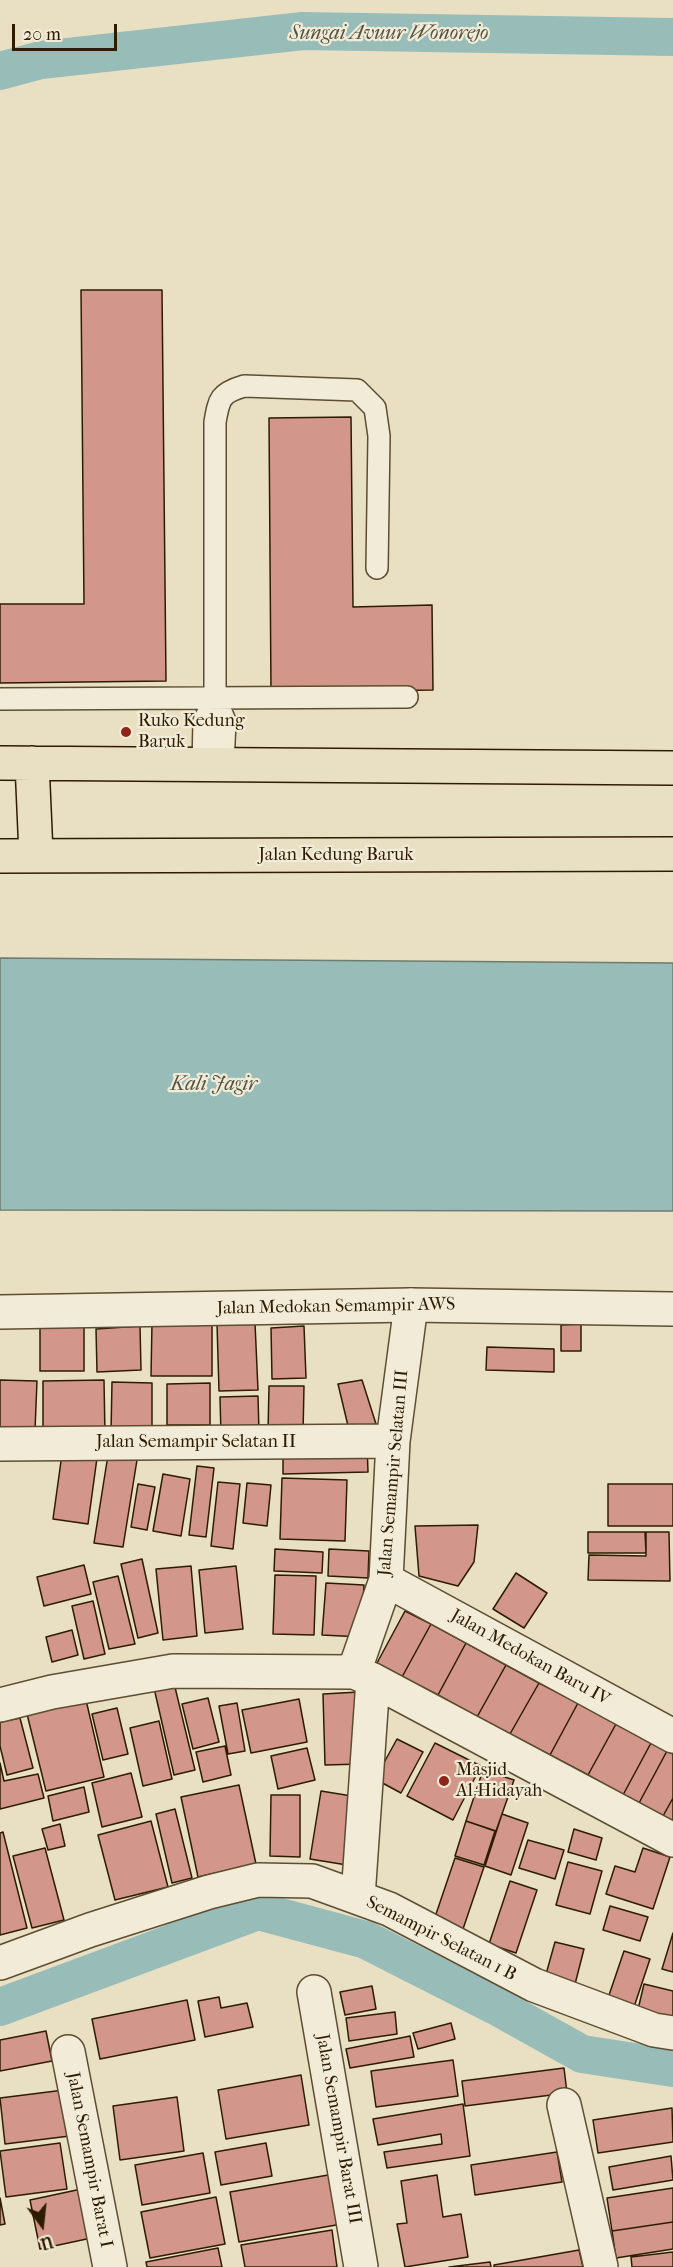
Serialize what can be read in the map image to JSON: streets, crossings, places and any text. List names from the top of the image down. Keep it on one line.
{"streets":{"main road":["Jalan Kedung Baruk"],"street":["Jalan Medokan Semampir AWS","Jalan Semampir Selatan II","Jalan Semampir Selatan III","Jalan Medokan Baru IV","Semampir Selatan 1 B","Jalan Semampir Barat III","Jalan Semampir Barat I"]},"crossings":[["Jalan Medokan Semampir AWS","Jalan Semampir Selatan III"],["Jalan Semampir Selatan II","Jalan Semampir Selatan III"],["Jalan Semampir Selatan III","Jalan Medokan Baru IV"],["Jalan Semampir Selatan III","Semampir Selatan 1 B"]],"water":["Sungai Avuur Wonorejo","Kali Jagir"],"places":["Ruko Kedung Baruk","Masjid Al-Hidayah"],"scale_bar":"20 m","north":"bottom"}
